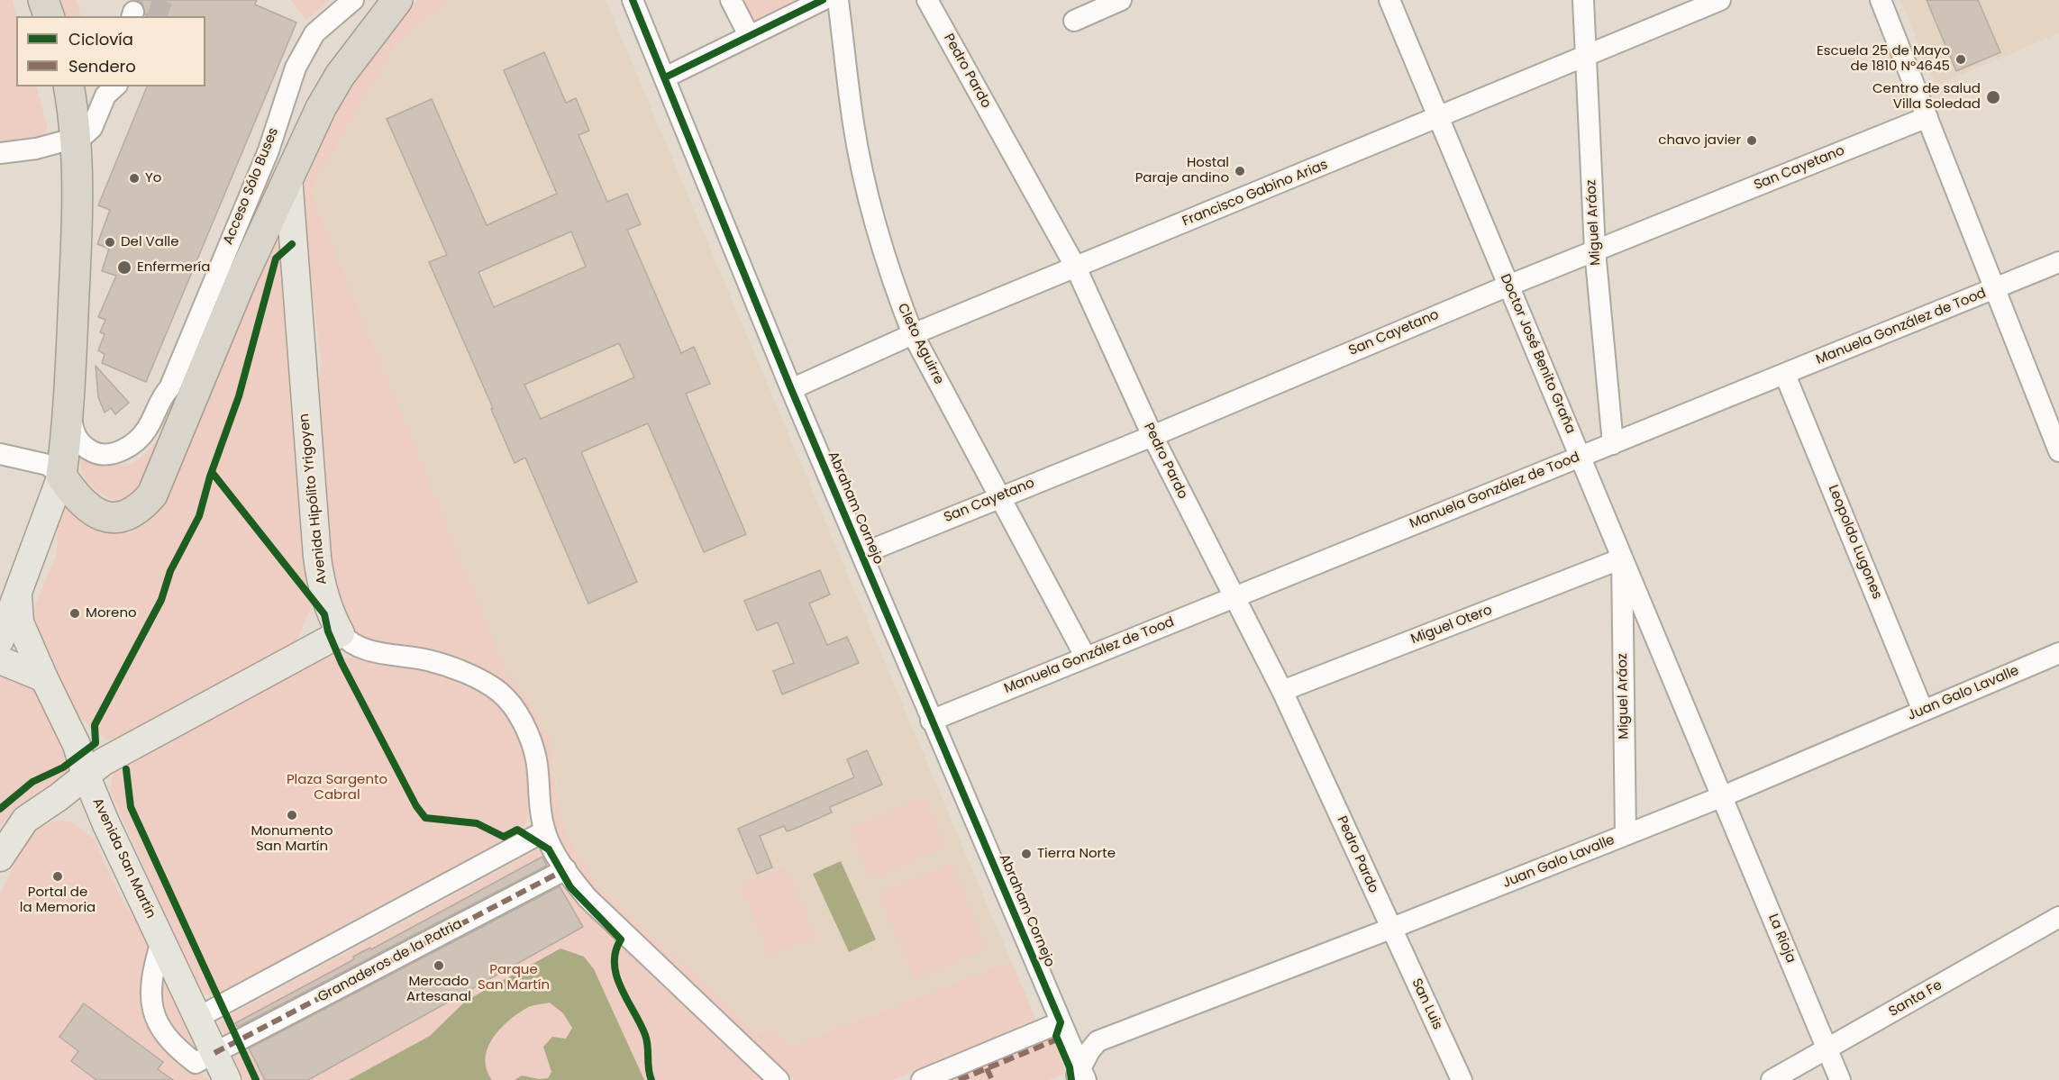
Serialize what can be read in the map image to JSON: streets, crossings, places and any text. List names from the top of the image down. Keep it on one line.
{"streets":{"main road":["Avenida Hipólito Yrigoyen","Avenida San Martín"],"street":["Pedro Pardo","San Cayetano","Acceso Sólo Buses","Francisco Gabino Arias","Miguel Aráoz","Manuela González de Tood","Cleto Aguirre","Doctor José Benito Graña","Abraham Cornejo","Leopoldo Lugones","Miguel Otero","Juan Galo Lavalle","La Rioja","Granaderos de la Patria","Santa Fe","San Luis"]},"crossings":[["Pedro Pardo","San Cayetano"],["Pedro Pardo","Francisco Gabino Arias"],["Pedro Pardo","Manuela González de Tood"],["Pedro Pardo","Miguel Otero"],["Pedro Pardo","Juan Galo Lavalle"],["Pedro Pardo","San Luis"],["San Cayetano","Miguel Aráoz"],["San Cayetano","Cleto Aguirre"],["San Cayetano","Doctor José Benito Graña"],["San Cayetano","Abraham Cornejo"],["Francisco Gabino Arias","Miguel Aráoz"],["Francisco Gabino Arias","Cleto Aguirre"],["Francisco Gabino Arias","Doctor José Benito Graña"],["Francisco Gabino Arias","Abraham Cornejo"],["Miguel Aráoz","Manuela González de Tood"],["Miguel Aráoz","Doctor José Benito Graña"],["Miguel Aráoz","Miguel Otero"],["Miguel Aráoz","Juan Galo Lavalle"],["Manuela González de Tood","Cleto Aguirre"],["Manuela González de Tood","Doctor José Benito Graña"],["Manuela González de Tood","Abraham Cornejo"],["Manuela González de Tood","Leopoldo Lugones"],["Doctor José Benito Graña","Miguel Otero"],["Doctor José Benito Graña","Juan Galo Lavalle"],["Doctor José Benito Graña","La Rioja"],["Abraham Cornejo","Juan Galo Lavalle"],["Leopoldo Lugones","Juan Galo Lavalle"],["Juan Galo Lavalle","La Rioja"],["Juan Galo Lavalle","San Luis"],["Avenida San Martín","Granaderos de la Patria"],["La Rioja","Santa Fe"]],"parks":["Plaza Sargento Cabral","Parque San Martín"],"places":["Escuela 25 de Mayo de 1810 N°4645","Centro de salud Villa Soledad","chavo javier","Hostal Paraje andino","Yo","Del Valle","Enfermería","Moreno","Monumento San Martín","Tierra Norte","Portal de la Memoria","Mercado Artesanal"],"legend":["Ciclovía","Sendero"]}
